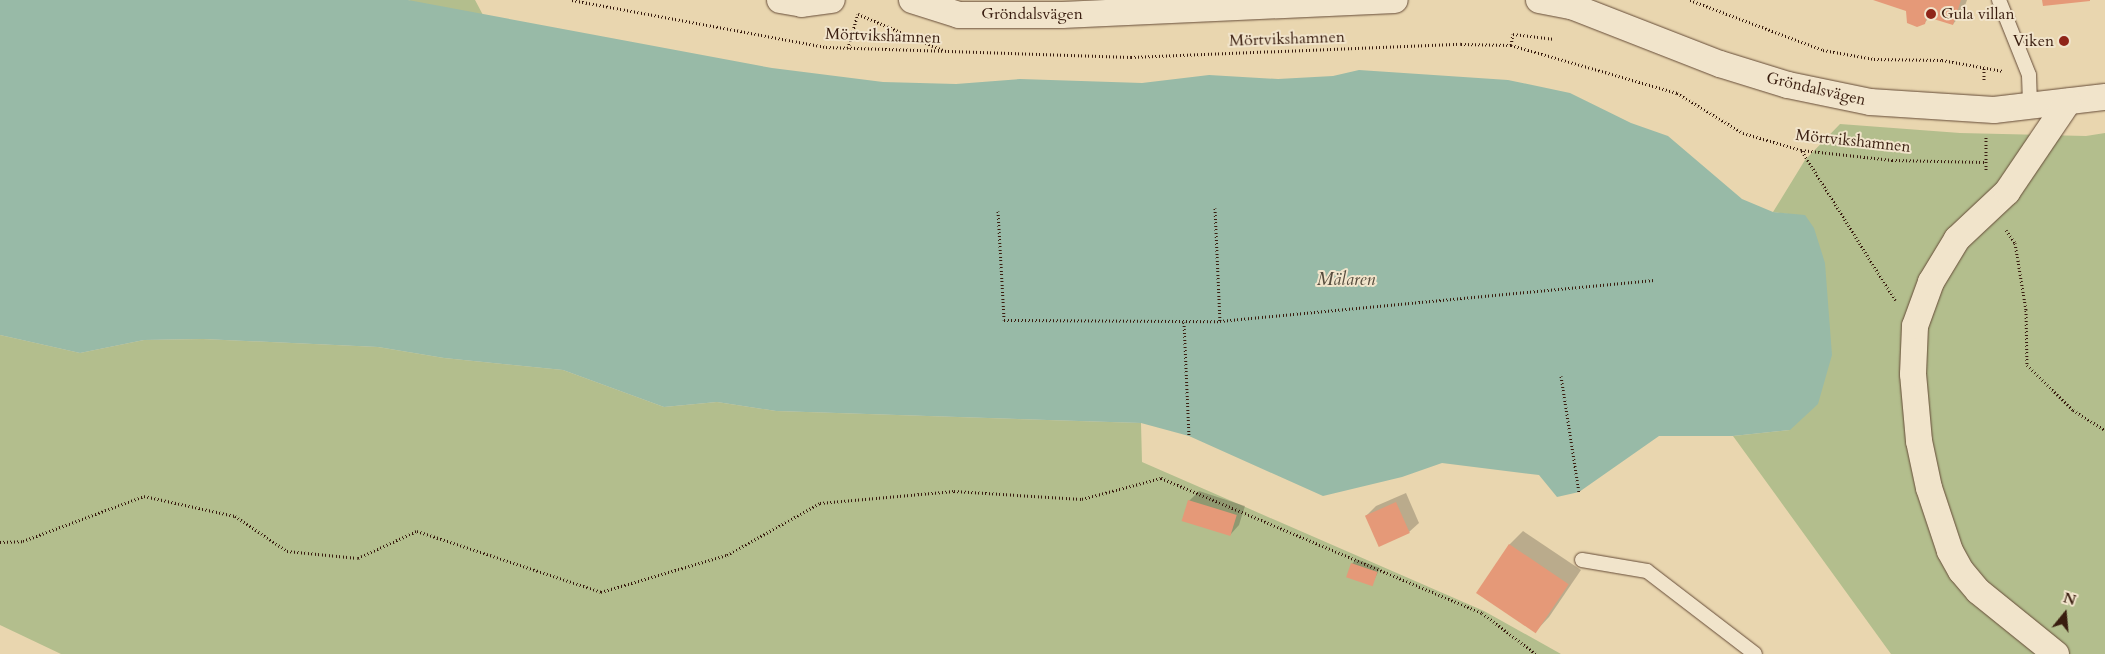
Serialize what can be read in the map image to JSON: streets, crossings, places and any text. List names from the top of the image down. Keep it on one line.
{"streets":{"street":["Gröndalsvägen"],"path":["Mörtvikshamnen"]},"water":["Mälaren"],"places":["Gula villan","Viken"],"north":"top"}
